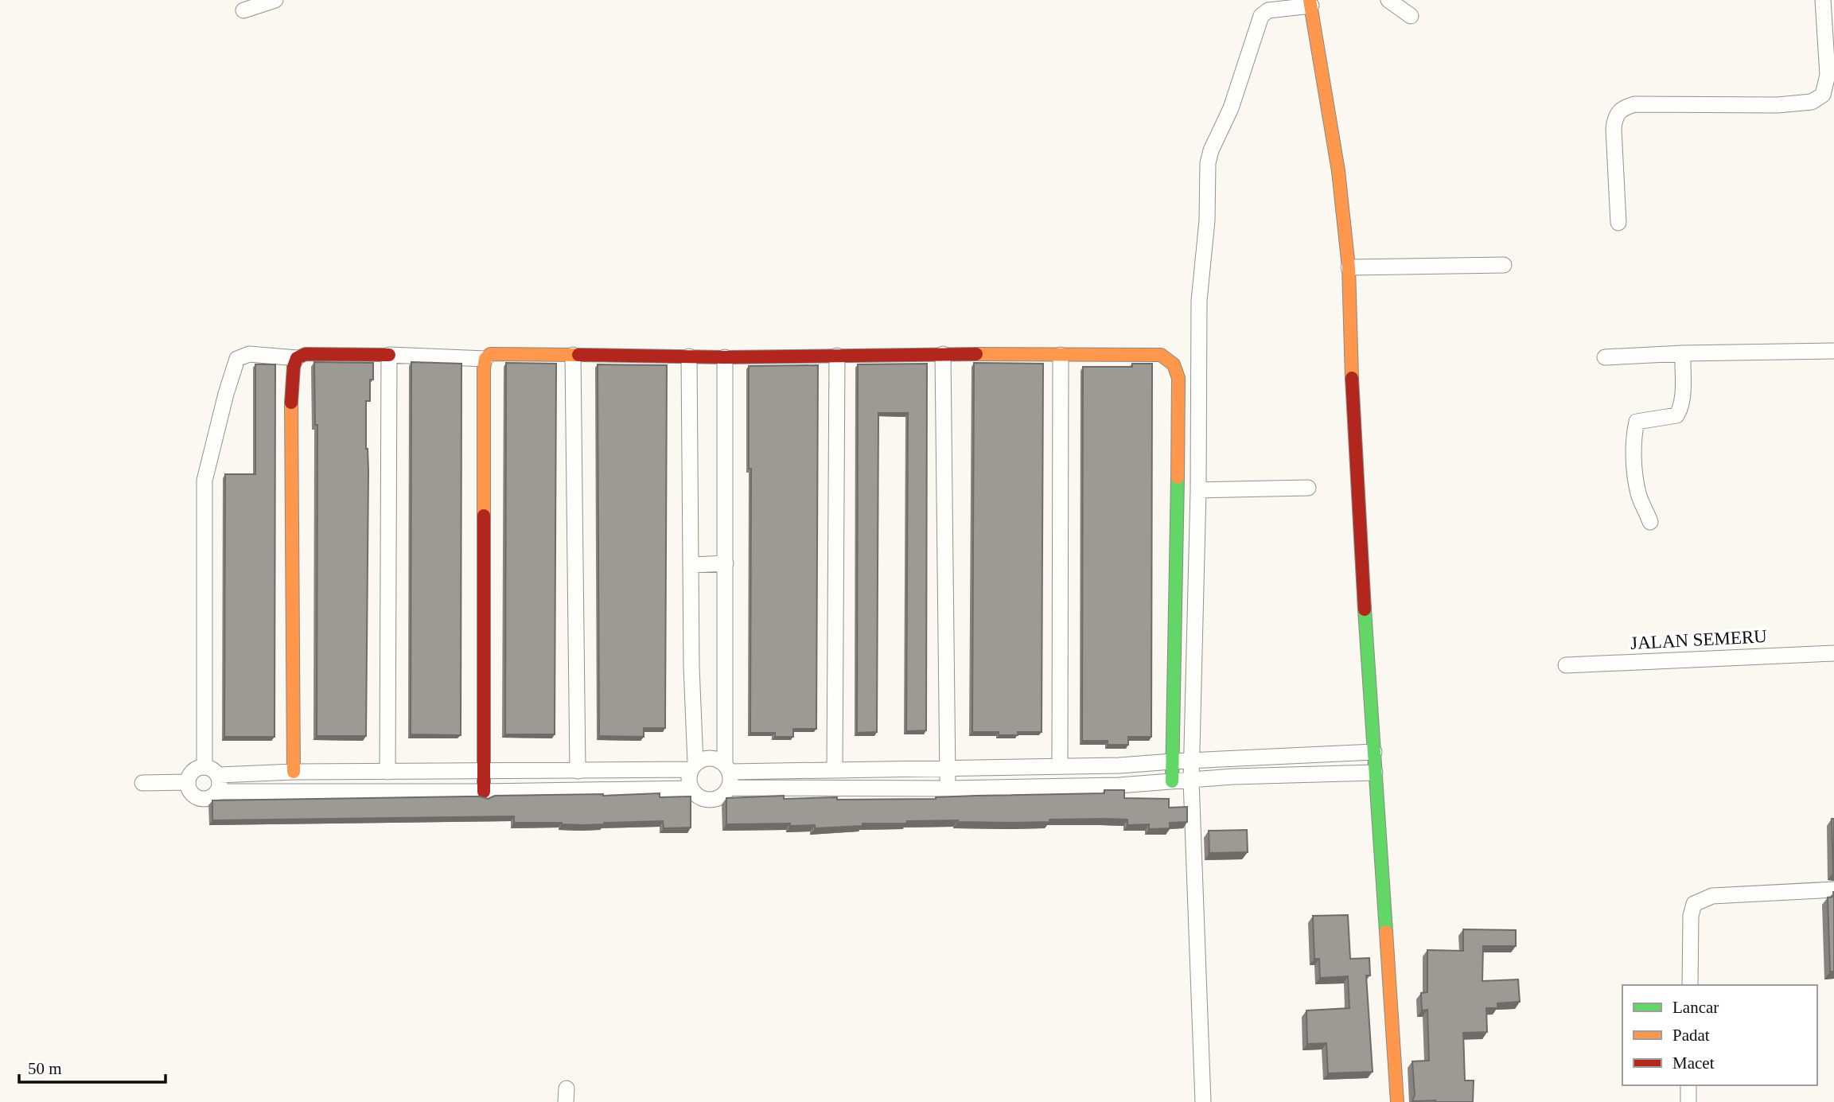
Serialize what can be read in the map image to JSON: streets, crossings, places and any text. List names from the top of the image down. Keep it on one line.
{"streets":{"street":["JALAN SEMERU"]},"legend":["Lancar","Padat","Macet"],"scale_bar":"50 m"}
